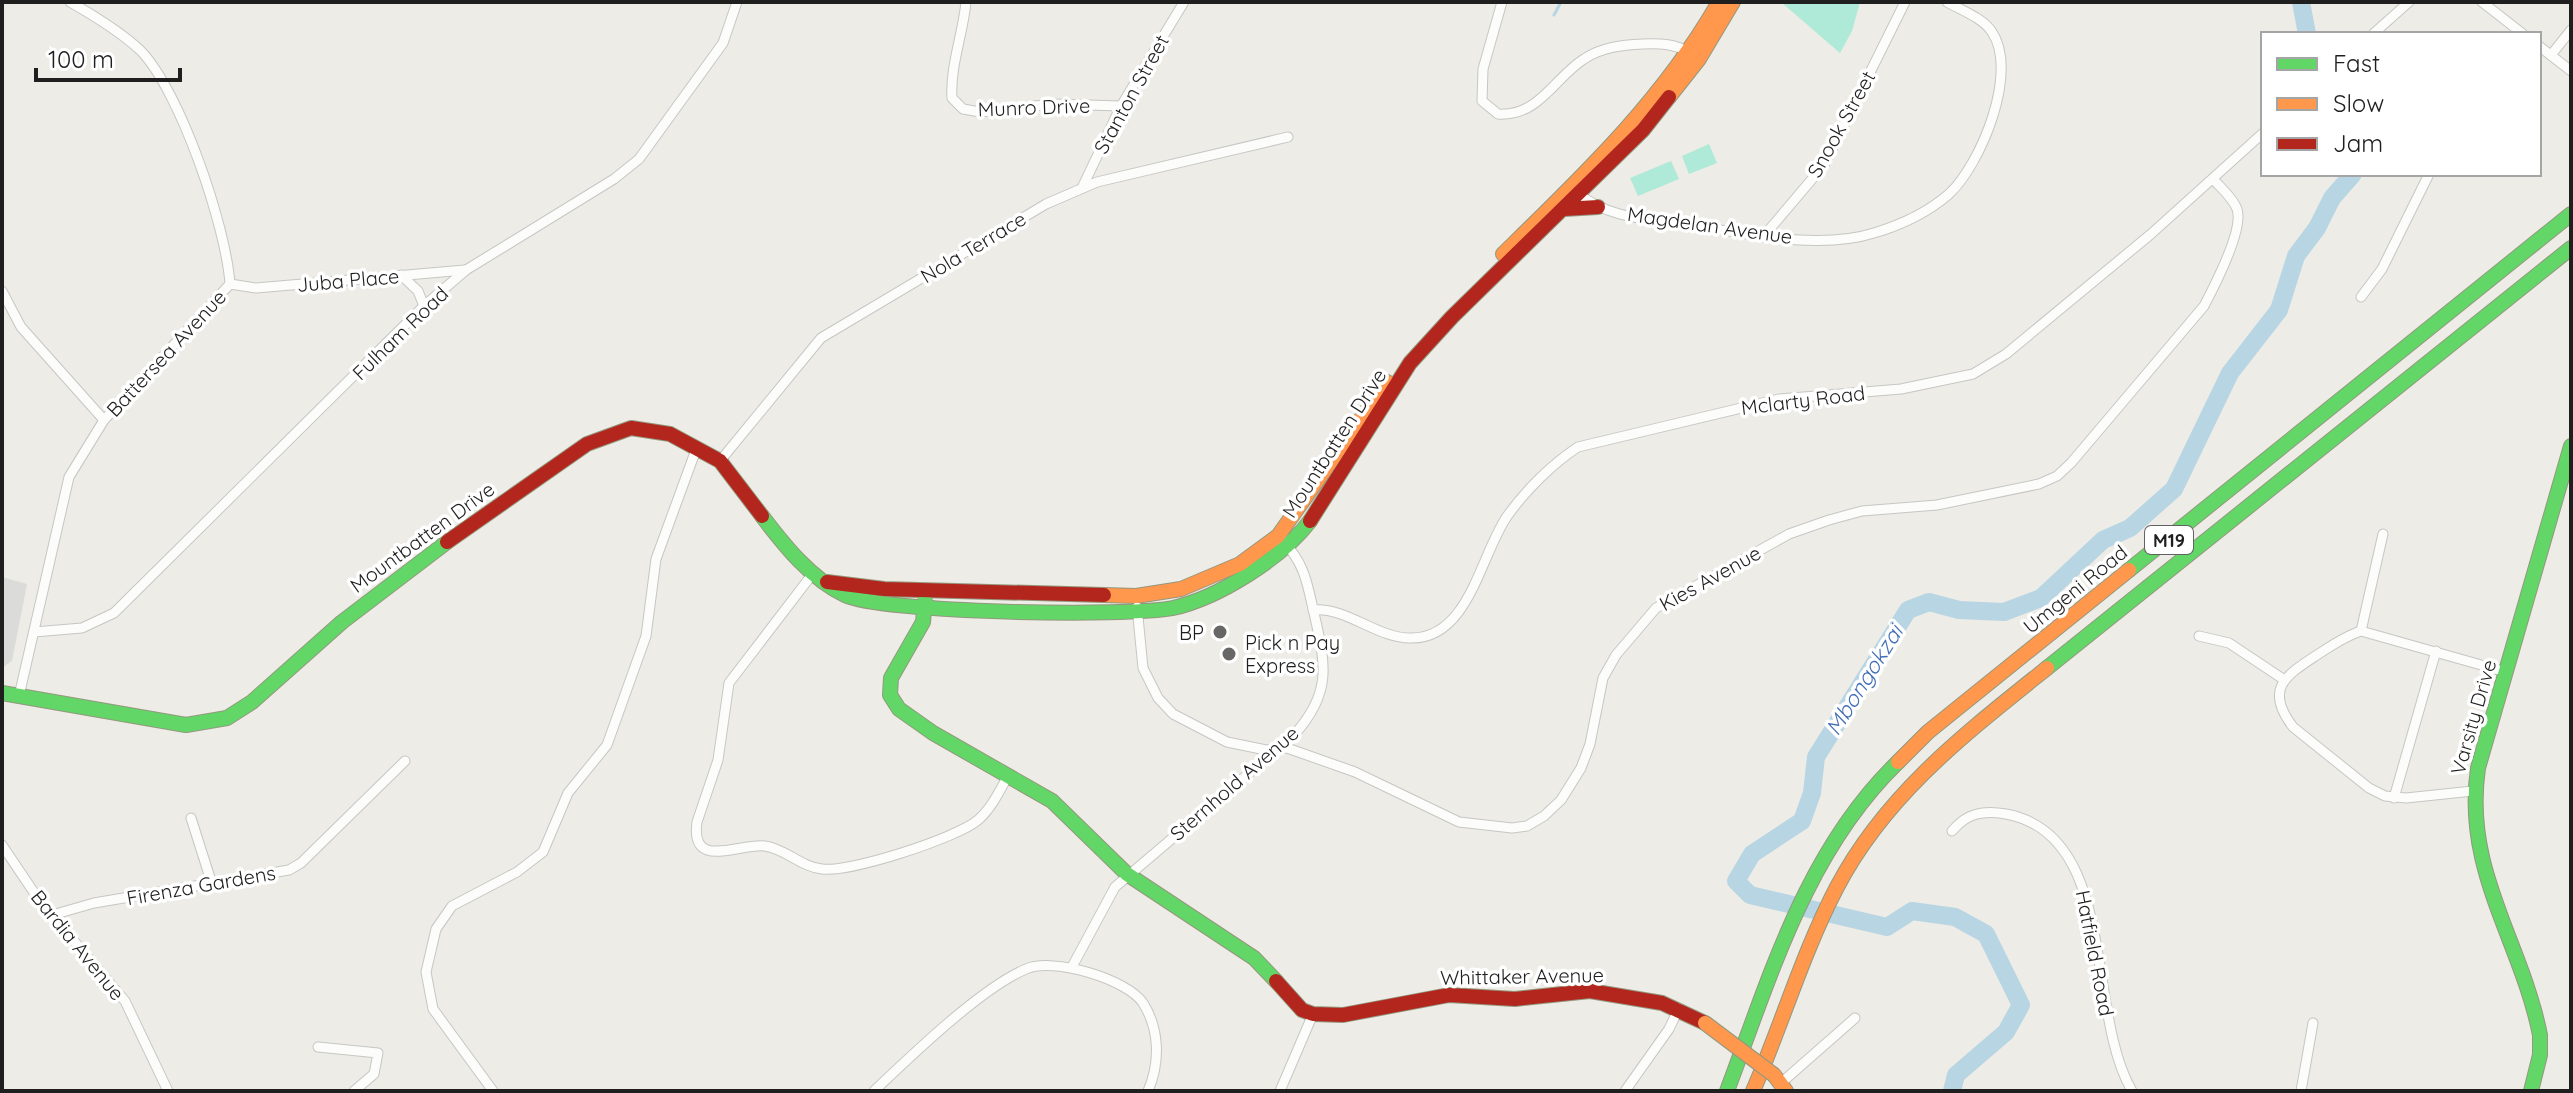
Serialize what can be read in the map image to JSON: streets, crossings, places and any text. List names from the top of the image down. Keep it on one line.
{"streets":{"main road":["Mountbatten Drive","M19","Umgeni Road","Varsity Drive","Whittaker Avenue"],"street":["Stanton Street","Munro Drive","Snook Street","Magdelan Avenue","Nola Terrace","Juba Place","Fulham Road","Battersea Avenue","Mclarty Road","Kies Avenue","Sternhold Avenue","Firenza Gardens","Bardia Avenue","Hatfield Road"]},"crossings":[["Stanton Street","Munro Drive"],["Stanton Street","Nola Terrace"],["Snook Street","Magdelan Avenue"],["Magdelan Avenue","Mountbatten Drive"],["Nola Terrace","Mountbatten Drive"],["Juba Place","Fulham Road"],["Juba Place","Battersea Avenue"],["Fulham Road","Battersea Avenue"],["Battersea Avenue","Mountbatten Drive"],["Mclarty Road","Kies Avenue"],["Mclarty Road","Sternhold Avenue"],["Mountbatten Drive","Kies Avenue"],["Mountbatten Drive","Sternhold Avenue"],["Kies Avenue","Sternhold Avenue"],["Firenza Gardens","Bardia Avenue"]],"water":["Mbongokzai"],"places":["BP","Pick n Pay Express"],"legend":["Fast","Slow","Jam"],"scale_bar":"100 m"}
